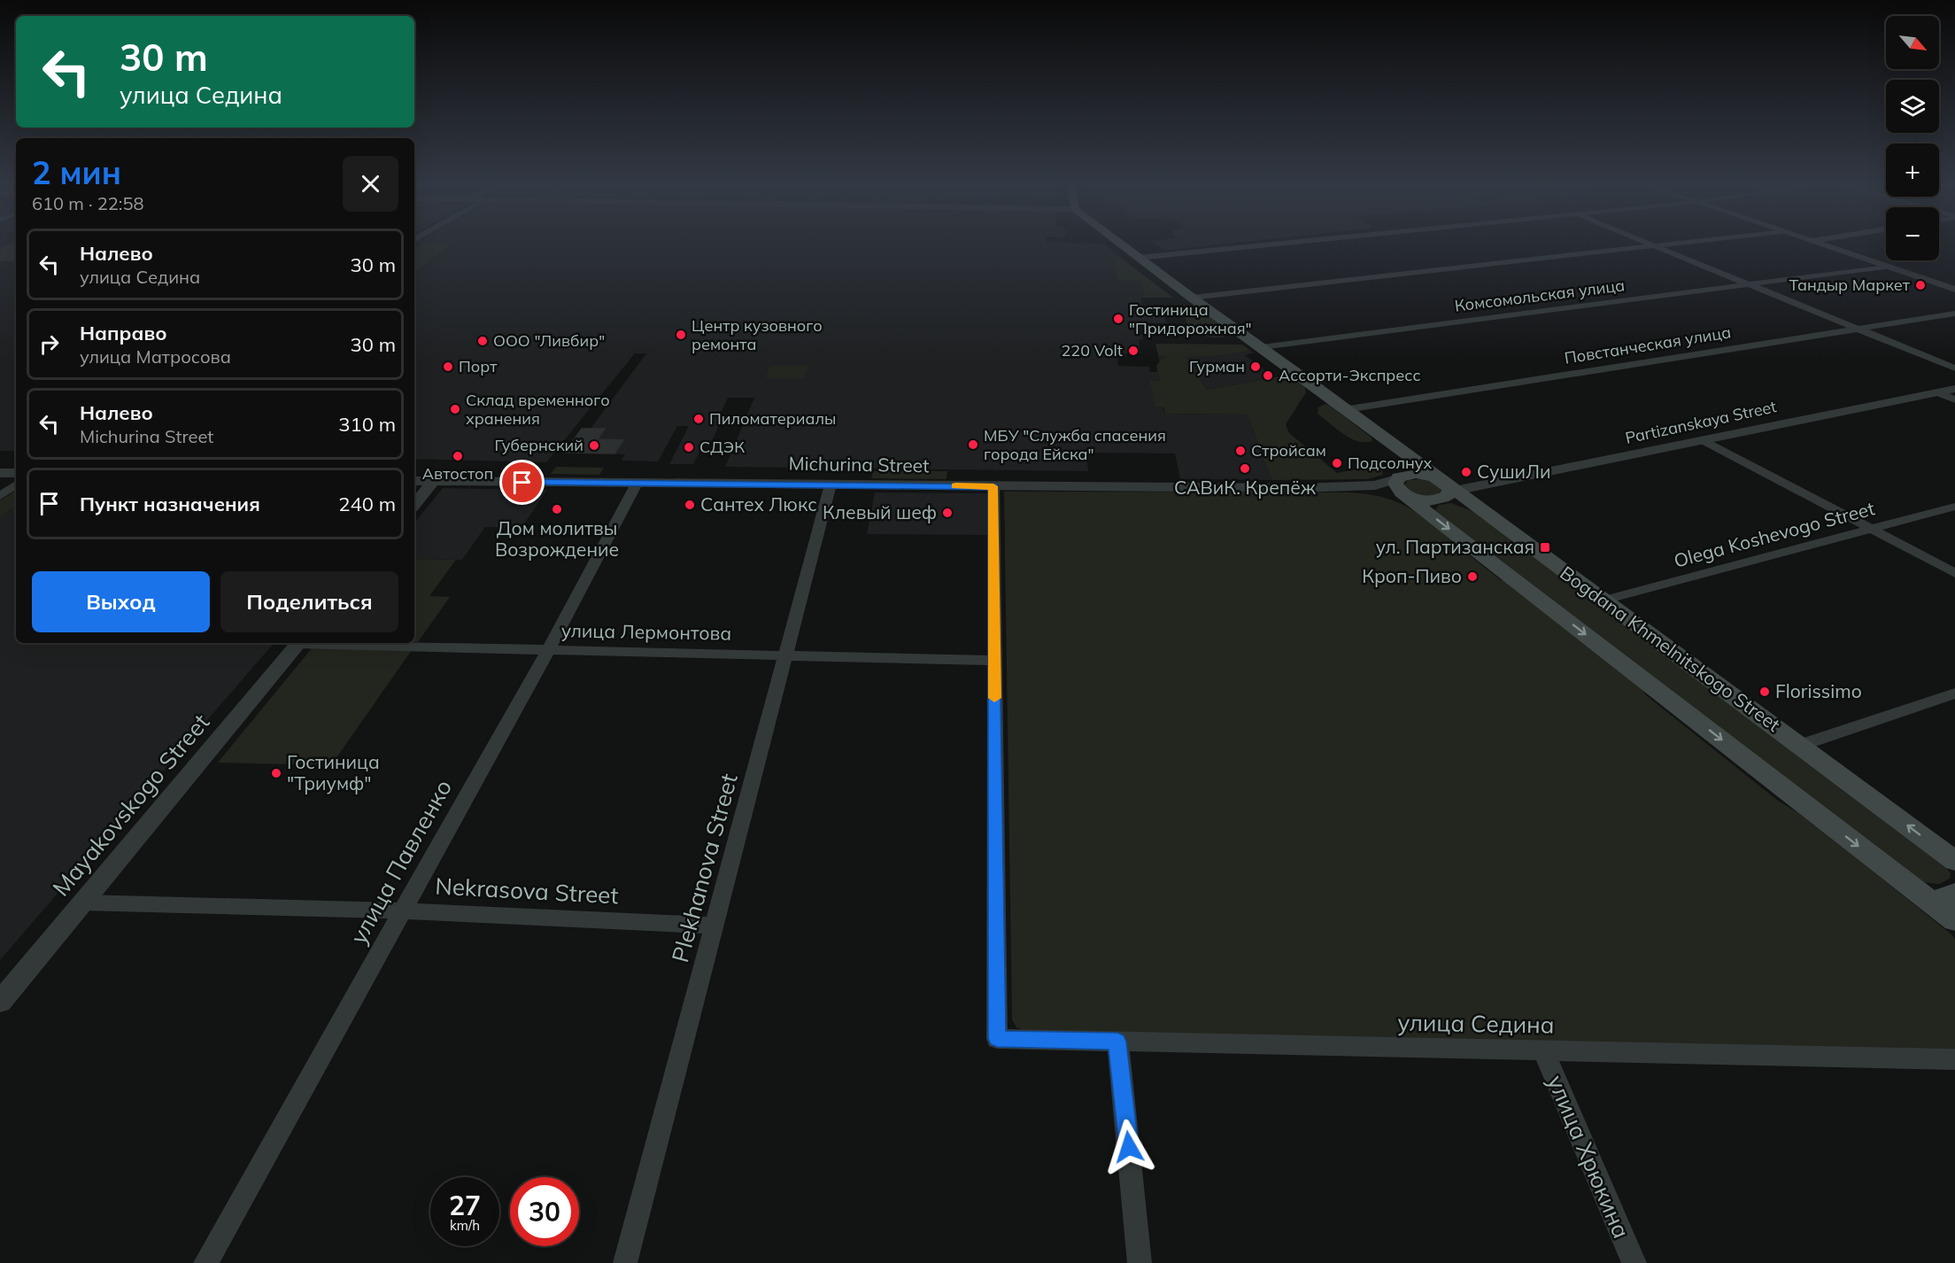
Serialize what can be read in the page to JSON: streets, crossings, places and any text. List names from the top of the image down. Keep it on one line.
{"streets":{"main road":["Bogdana Khmelnitskogo Street"],"street":["Комсомольская улица","Повстанческая улица","Partizanskaya Street","Michurina Street","Olega Koshevogo Street","улица Лермонтова","Mayakovskogo Street","улица Павленко","Plekhanova Street","Nekrasova Street","улица Седина","улица Хрюкина"]},"crossings":[["Комсомольская улица","Bogdana Khmelnitskogo Street"],["Повстанческая улица","Bogdana Khmelnitskogo Street"],["Partizanskaya Street","Bogdana Khmelnitskogo Street"],["Michurina Street","Bogdana Khmelnitskogo Street"],["Michurina Street","улица Павленко"],["Michurina Street","Plekhanova Street"],["Olega Koshevogo Street","Bogdana Khmelnitskogo Street"],["улица Лермонтова","улица Павленко"],["улица Лермонтова","Plekhanova Street"],["улица Лермонтова","улица Седина"],["Mayakovskogo Street","Nekrasova Street"],["улица Павленко","Nekrasova Street"],["Plekhanova Street","Nekrasova Street"],["улица Седина","улица Хрюкина"]],"places":{"other":["Тандыр Маркет","Гостиница \"Придорожная\"","Центр кузовного ремонта","ООО \"Ливбир\"","220 Volt","Порт","Гурман","Ассорти-Экспресс","Склад временного хранения","Пиломатериалы","МБУ \"Служба спасения города Ейска\"","Губернский","СДЭК","Стройсам","Автостоп","Подсолнух","САВиК. Крепёж","СушиЛи","Сантех Люкс","Дом молитвы Возрождение","Клевый шеф","Кроп-Пиво","Florissimo","Гостиница \"Триумф\""],"transit":["ул. Партизанская"]},"north":"bottom right","page":{"map_buttons":["+","−"],"turn":["30 m","улица Седина"],"heading":["2 мин","610 m · 22:58"],"list":[{"name":"Налево","note":"улица Седина","value":"30 m"},{"name":"Направо","note":"улица Матросова","value":"30 m"},{"name":"Налево","note":"Michurina Street","value":"310 m"},{"name":"Пункт назначения","value":"240 m"}],"buttons":["Выход","Поделиться"],"speed":"27 km/h","limit":"30"}}
